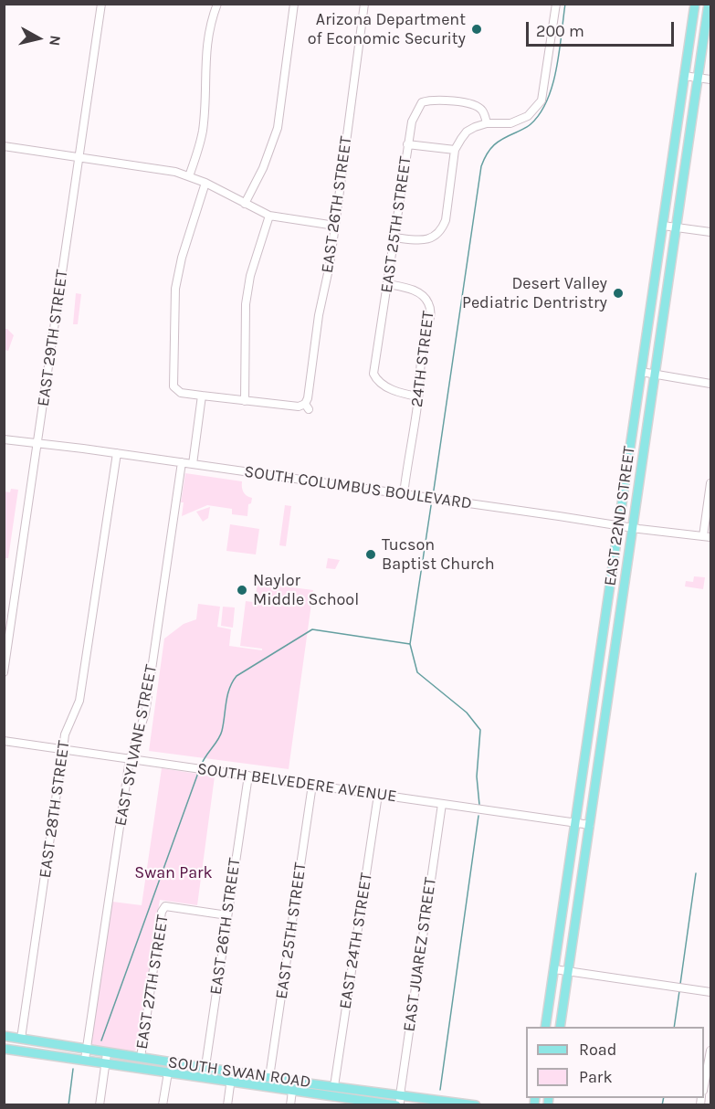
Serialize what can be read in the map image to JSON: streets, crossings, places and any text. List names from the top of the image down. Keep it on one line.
{"streets":{"main road":["EAST 22ND STREET","SOUTH SWAN ROAD"],"street":["EAST 26TH STREET","EAST 25TH STREET","EAST 29TH STREET","24TH STREET","SOUTH COLUMBUS BOULEVARD","EAST SYLVANE STREET","SOUTH BELVEDERE AVENUE","EAST 28TH STREET","EAST 24TH STREET","EAST JUAREZ STREET","EAST 27TH STREET"]},"crossings":[["EAST 26TH STREET","SOUTH BELVEDERE AVENUE"],["EAST 26TH STREET","EAST 27TH STREET"],["EAST 26TH STREET","SOUTH SWAN ROAD"],["EAST 25TH STREET","24TH STREET"],["EAST 25TH STREET","SOUTH BELVEDERE AVENUE"],["EAST 25TH STREET","SOUTH SWAN ROAD"],["EAST 29TH STREET","SOUTH COLUMBUS BOULEVARD"],["24TH STREET","SOUTH COLUMBUS BOULEVARD"],["SOUTH COLUMBUS BOULEVARD","EAST 22ND STREET"],["SOUTH COLUMBUS BOULEVARD","EAST SYLVANE STREET"],["SOUTH COLUMBUS BOULEVARD","EAST 28TH STREET"],["EAST 22ND STREET","SOUTH BELVEDERE AVENUE"],["EAST SYLVANE STREET","SOUTH BELVEDERE AVENUE"],["EAST SYLVANE STREET","SOUTH SWAN ROAD"],["SOUTH BELVEDERE AVENUE","EAST 28TH STREET"],["SOUTH BELVEDERE AVENUE","EAST 24TH STREET"],["SOUTH BELVEDERE AVENUE","EAST JUAREZ STREET"],["EAST 28TH STREET","SOUTH SWAN ROAD"],["EAST 24TH STREET","SOUTH SWAN ROAD"],["EAST JUAREZ STREET","SOUTH SWAN ROAD"],["EAST 27TH STREET","SOUTH SWAN ROAD"]],"parks":["Swan Park"],"places":["Arizona Department of Economic Security","Desert Valley Pediatric Dentristry","Tucson Baptist Church","Naylor Middle School"],"legend":["Road","Park"],"scale_bar":"200 m","north":"right"}
